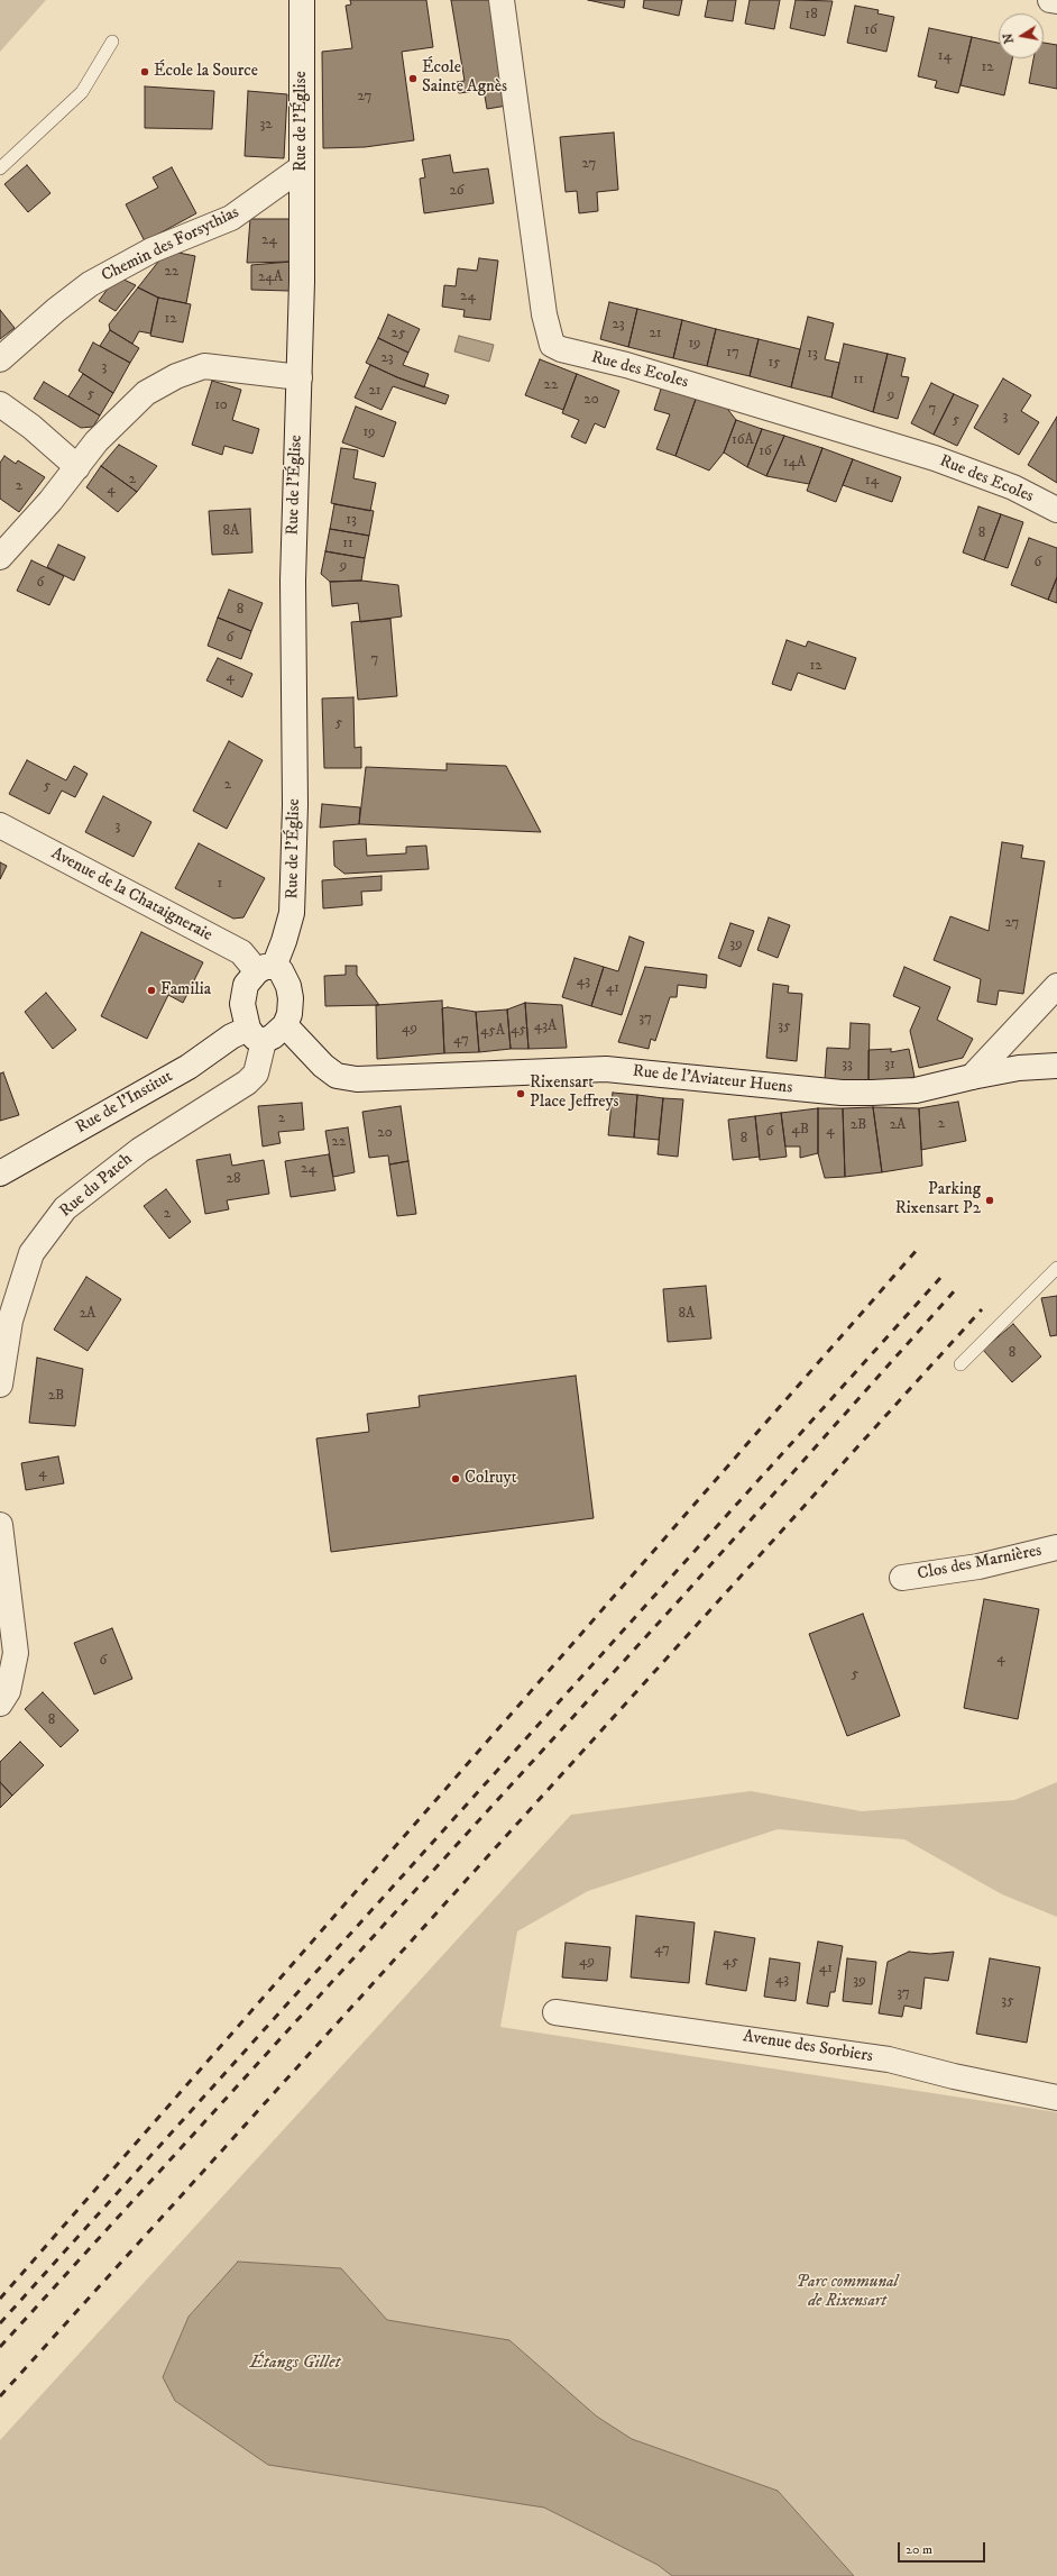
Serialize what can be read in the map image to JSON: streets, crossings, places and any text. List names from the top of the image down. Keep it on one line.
{"streets":{"street":["Rue de l'Église","Chemin des Forsythias","Rue des Ecoles","Avenue de la Chataigneraie","Rue de l'Aviateur Huens","Rue de l'Institut","Rue du Patch","Clos des Marnières","Avenue des Sorbiers"]},"crossings":[["Rue de l'Église","Chemin des Forsythias"],["Rue de l'Église","Avenue de la Chataigneraie"],["Rue de l'Église","Rue de l'Aviateur Huens"],["Rue de l'Église","Rue de l'Institut"],["Rue de l'Église","Rue du Patch"],["Avenue de la Chataigneraie","Rue de l'Aviateur Huens"],["Avenue de la Chataigneraie","Rue de l'Institut"],["Avenue de la Chataigneraie","Rue du Patch"],["Rue de l'Aviateur Huens","Rue de l'Institut"],["Rue de l'Aviateur Huens","Rue du Patch"],["Rue de l'Institut","Rue du Patch"]],"water":["Étangs Gillet"],"parks":["Parc communal de Rixensart"],"places":["École la Source","École Sainte Agnès","Familia","Rixensart Place Jeffreys","Parking Rixensart P2","Colruyt"],"house_numbers":["18","16","14","12","27","32","27","26","24","22","24A","24","12","23","25","21","19","17","13","23","15","3","11","22","21","5","9","20","10","7","3","5","19","16A","16","14A","2","14","2","4","13","8A","8","11","6","9","6","8","6","7","12","4","5","2","5","3","1","27","39","43","41","37","43A","35","49","45","45A","47","33","31","2","2","2B","2A","4B","4","6","20","8","22","24","28","2","2A","8A","8","2B","4","4","6","5","8","47","49","45","41","43","39","37","35"],"scale_bar":"20 m","north":"left"}
